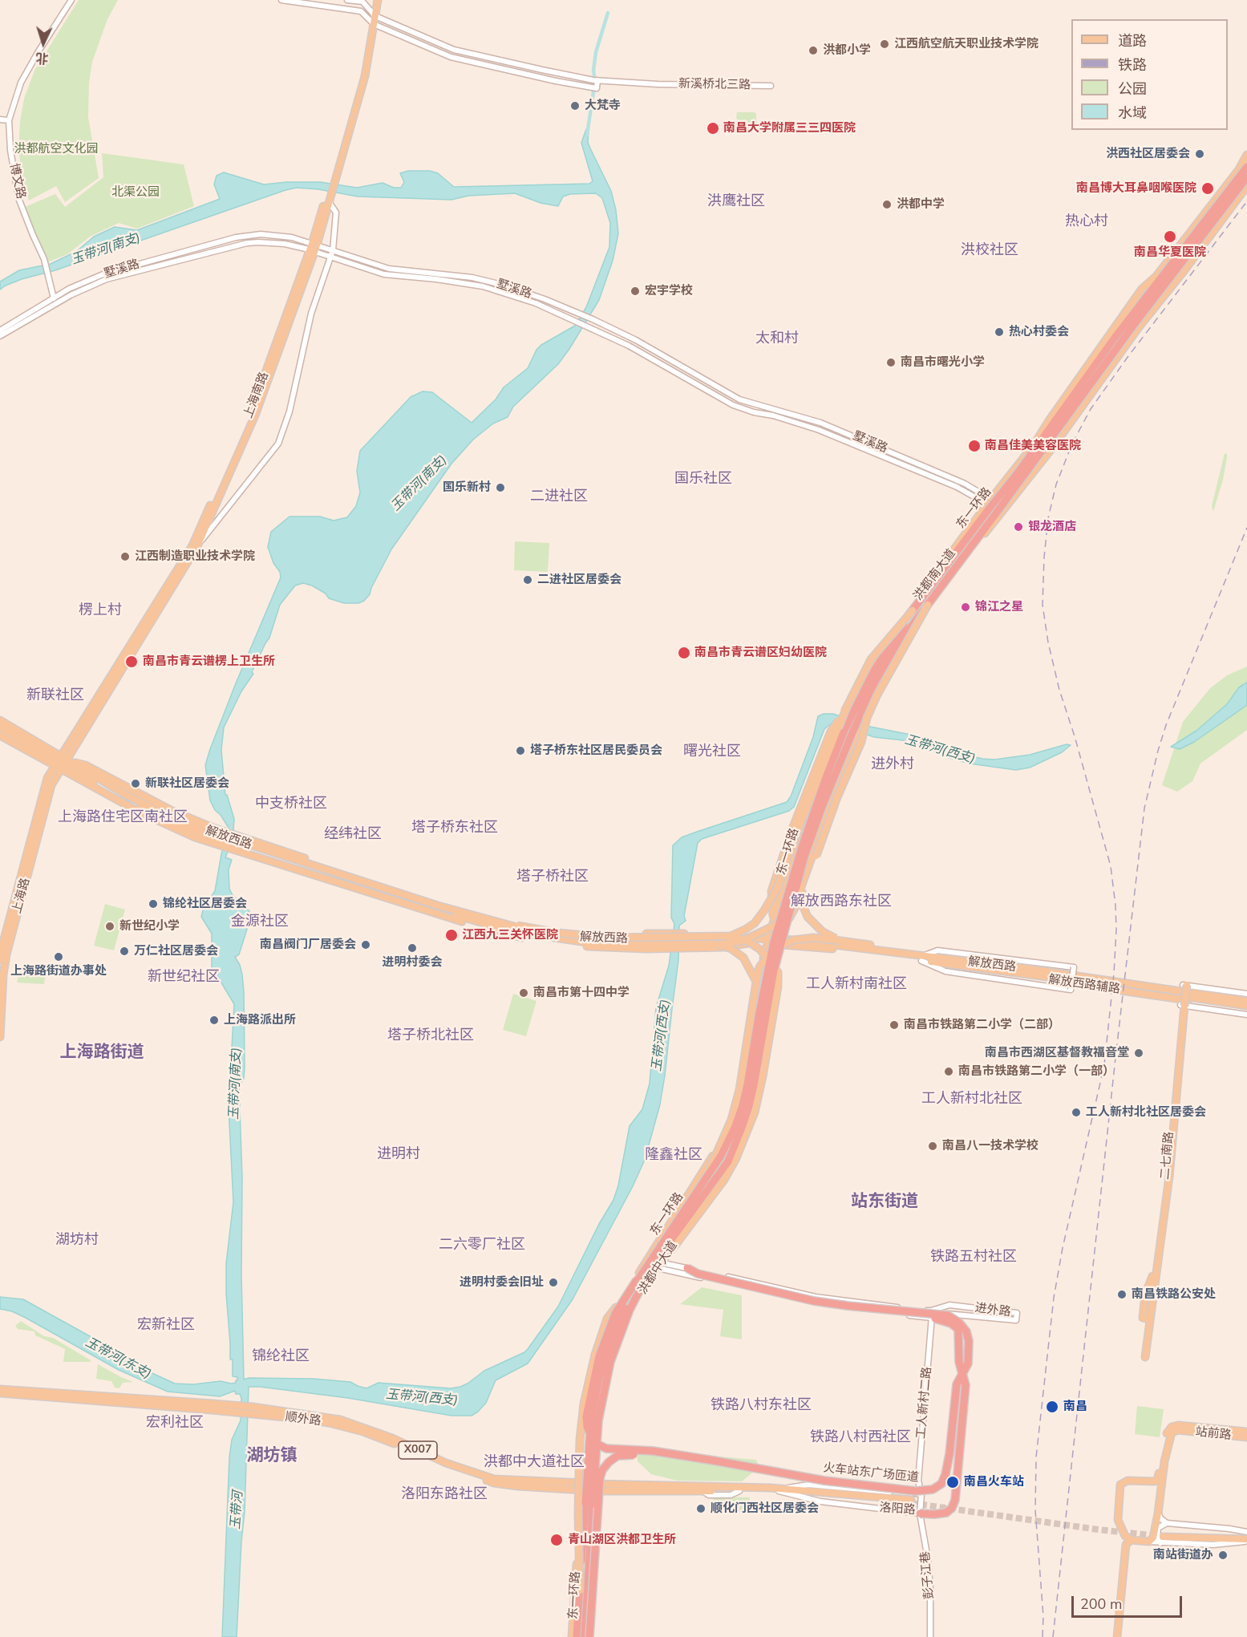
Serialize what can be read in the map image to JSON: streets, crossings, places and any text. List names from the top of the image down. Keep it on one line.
{"streets":{"highway":["东一环路","火车站东广场匝道"],"main road":["上海南路","洪都南大道","解放西路","上海路","二七南路","洪都中大道","顺外路","站前路","洛阳路"],"street":["新溪桥北三路","博文路","墅溪路","进外路","工人新村二路","彭子江巷"]},"crossings":[["新溪桥北三路","上海南路"],["博文路","墅溪路"],["墅溪路","上海南路"],["墅溪路","洪都南大道"],["上海南路","解放西路"],["上海南路","上海路"],["东一环路","洪都南大道"],["东一环路","洪都中大道"],["东一环路","火车站东广场匝道"],["洪都南大道","解放西路"],["洪都南大道","洪都中大道"],["解放西路","上海路"],["解放西路","洪都中大道"],["洪都中大道","进外路"],["洪都中大道","顺外路"],["洪都中大道","火车站东广场匝道"],["洪都中大道","洛阳路"],["进外路","工人新村二路"],["进外路","火车站东广场匝道"],["工人新村二路","火车站东广场匝道"],["工人新村二路","洛阳路"],["顺外路","洛阳路"],["火车站东广场匝道","洛阳路"],["火车站东广场匝道","彭子江巷"],["洛阳路","彭子江巷"]],"districts":["洪鹰社区","热心村","洪校社区","太和村","国乐社区","二进社区","楞上村","新联社区","曙光社区","进外村","中支桥社区","上海路住宅区南社区","塔子桥东社区","经纬社区","塔子桥社区","解放西路东社区","金源社区","新世纪社区","工人新村南社区","塔子桥北社区","上海路街道","工人新村北社区","进明村","隆鑫社区","站东街道","湖坊村","二六零厂社区","铁路五村社区","宏新社区","锦纶社区","铁路八村东社区","宏利社区","铁路八村西社区","湖坊镇","洪都中大道社区","洛阳东路社区"],"water":["玉带河(南支)","玉带河(西支)","玉带河(东支)","玉带河"],"parks":["洪都航空文化园","北渠公园"],"places":["江西航空航天职业技术学院","洪都小学","大梵寺","南昌大学附属三三四医院","洪西社区居委会","南昌博大耳鼻咽喉医院","洪都中学","南昌华夏医院","宏宇学校","热心村委会","南昌市曙光小学","南昌佳美美容医院","国乐新村","银龙酒店","江西制造职业技术学院","二进社区居委会","锦江之星","南昌市青云谱区妇幼医院","南昌市青云谱楞上卫生所","塔子桥东社区居民委员会","新联社区居委会","锦纶社区居委会","新世纪小学","江西九三关怀医院","南昌阀门厂居委会","进明村委会","万仁社区居委会","上海路街道办事处","南昌市第十四中学","上海路派出所","南昌市铁路第二小学（二部）","南昌市西湖区基督教福音堂","南昌市铁路第二小学（一部）","工人新村北社区居委会","南昌八一技术学校","进明村委会旧址","南昌铁路公安处","南昌","南昌火车站","顺化门西社区居委会","青山湖区洪都卫生所","南站街道办"],"legend":["道路","铁路","公园","水域"],"scale_bar":"200 m","north":"bottom"}
